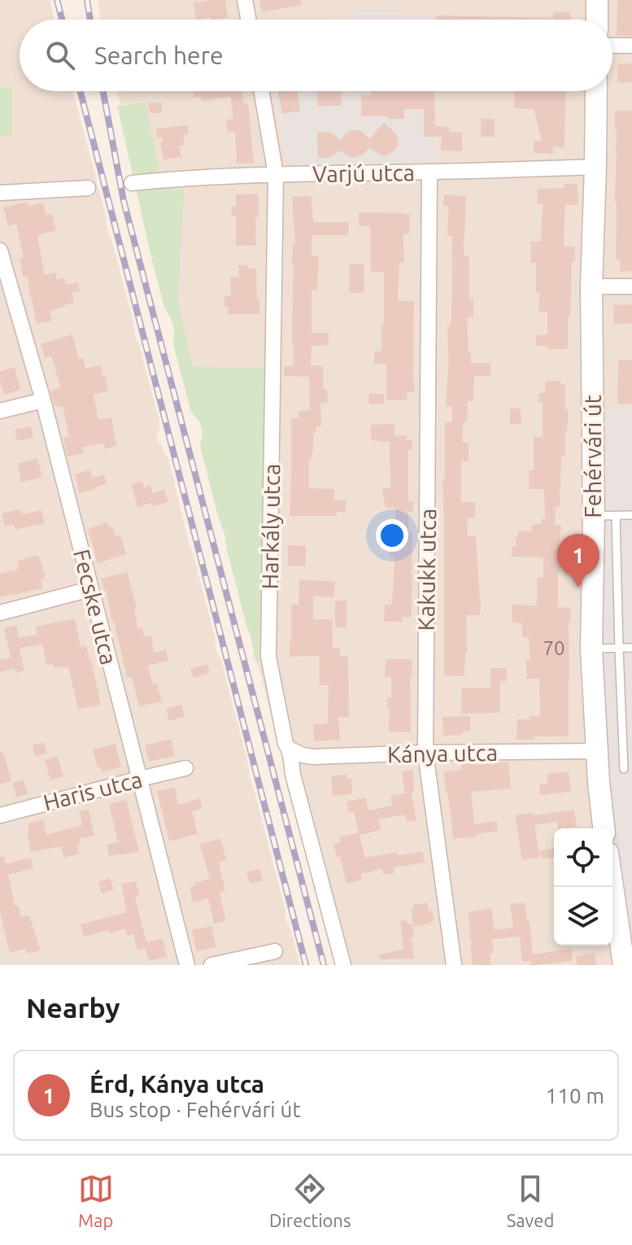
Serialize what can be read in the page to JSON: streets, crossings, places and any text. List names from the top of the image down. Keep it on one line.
{"streets":{"main road":["Fehérvári út"],"street":["Varjú utca","Harkály utca","Kakukk utca","Fecske utca","Kánya utca","Haris utca"]},"crossings":[["Varjú utca","Fehérvári út"],["Varjú utca","Harkály utca"],["Varjú utca","Kakukk utca"],["Fehérvári út","Kánya utca"],["Harkály utca","Kánya utca"],["Kakukk utca","Kánya utca"],["Fecske utca","Haris utca"]],"house_numbers":["70"],"page":{"search":"Search here","pins":"1","heading":"Nearby","list":[{"mark":"1","name":"Érd, Kánya utca","note":"Bus stop · Fehérvári út","value":"110 m"}],"nav":["Map","Directions","Saved"]}}
